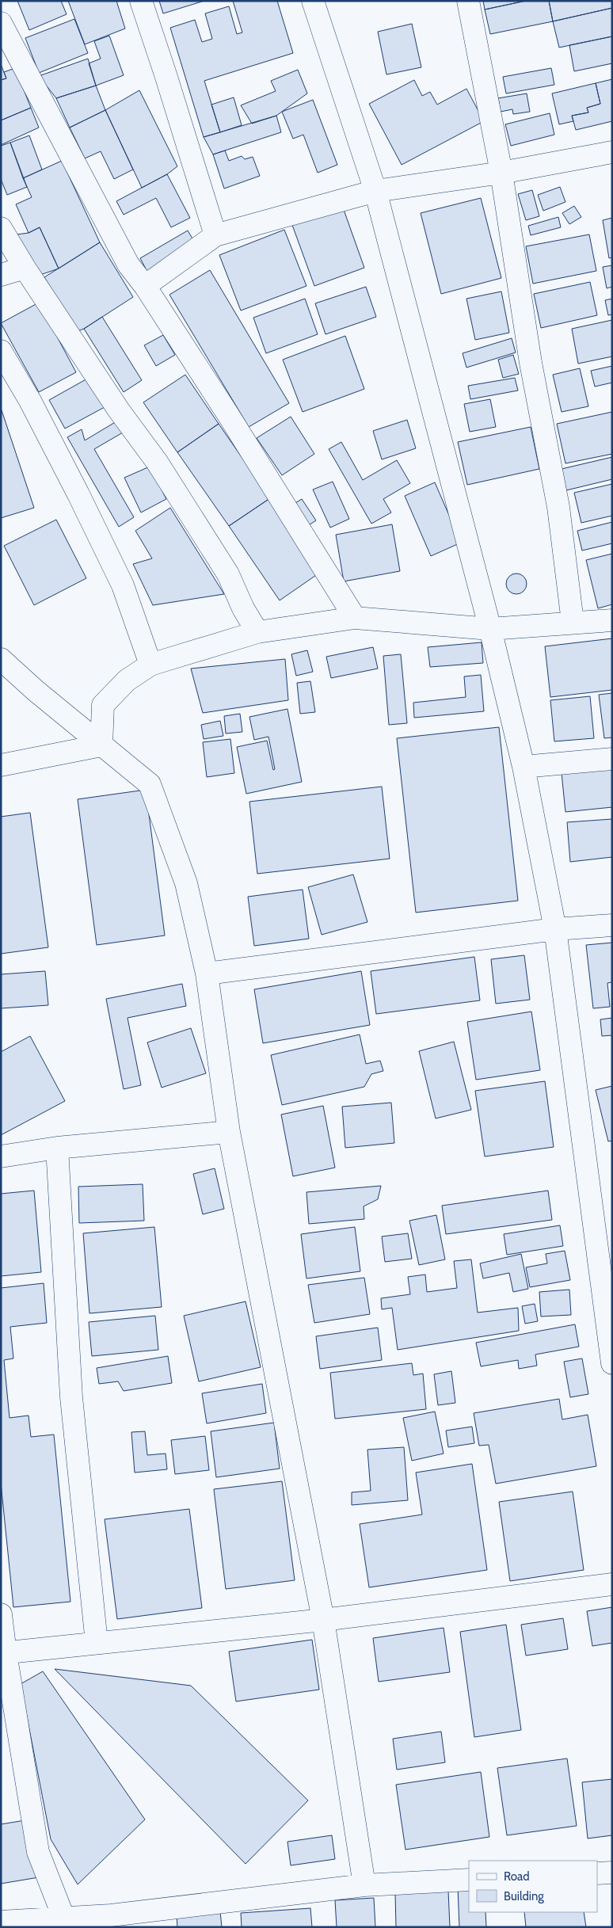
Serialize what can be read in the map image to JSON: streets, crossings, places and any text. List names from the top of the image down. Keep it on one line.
{"legend":["Road","Building"]}
